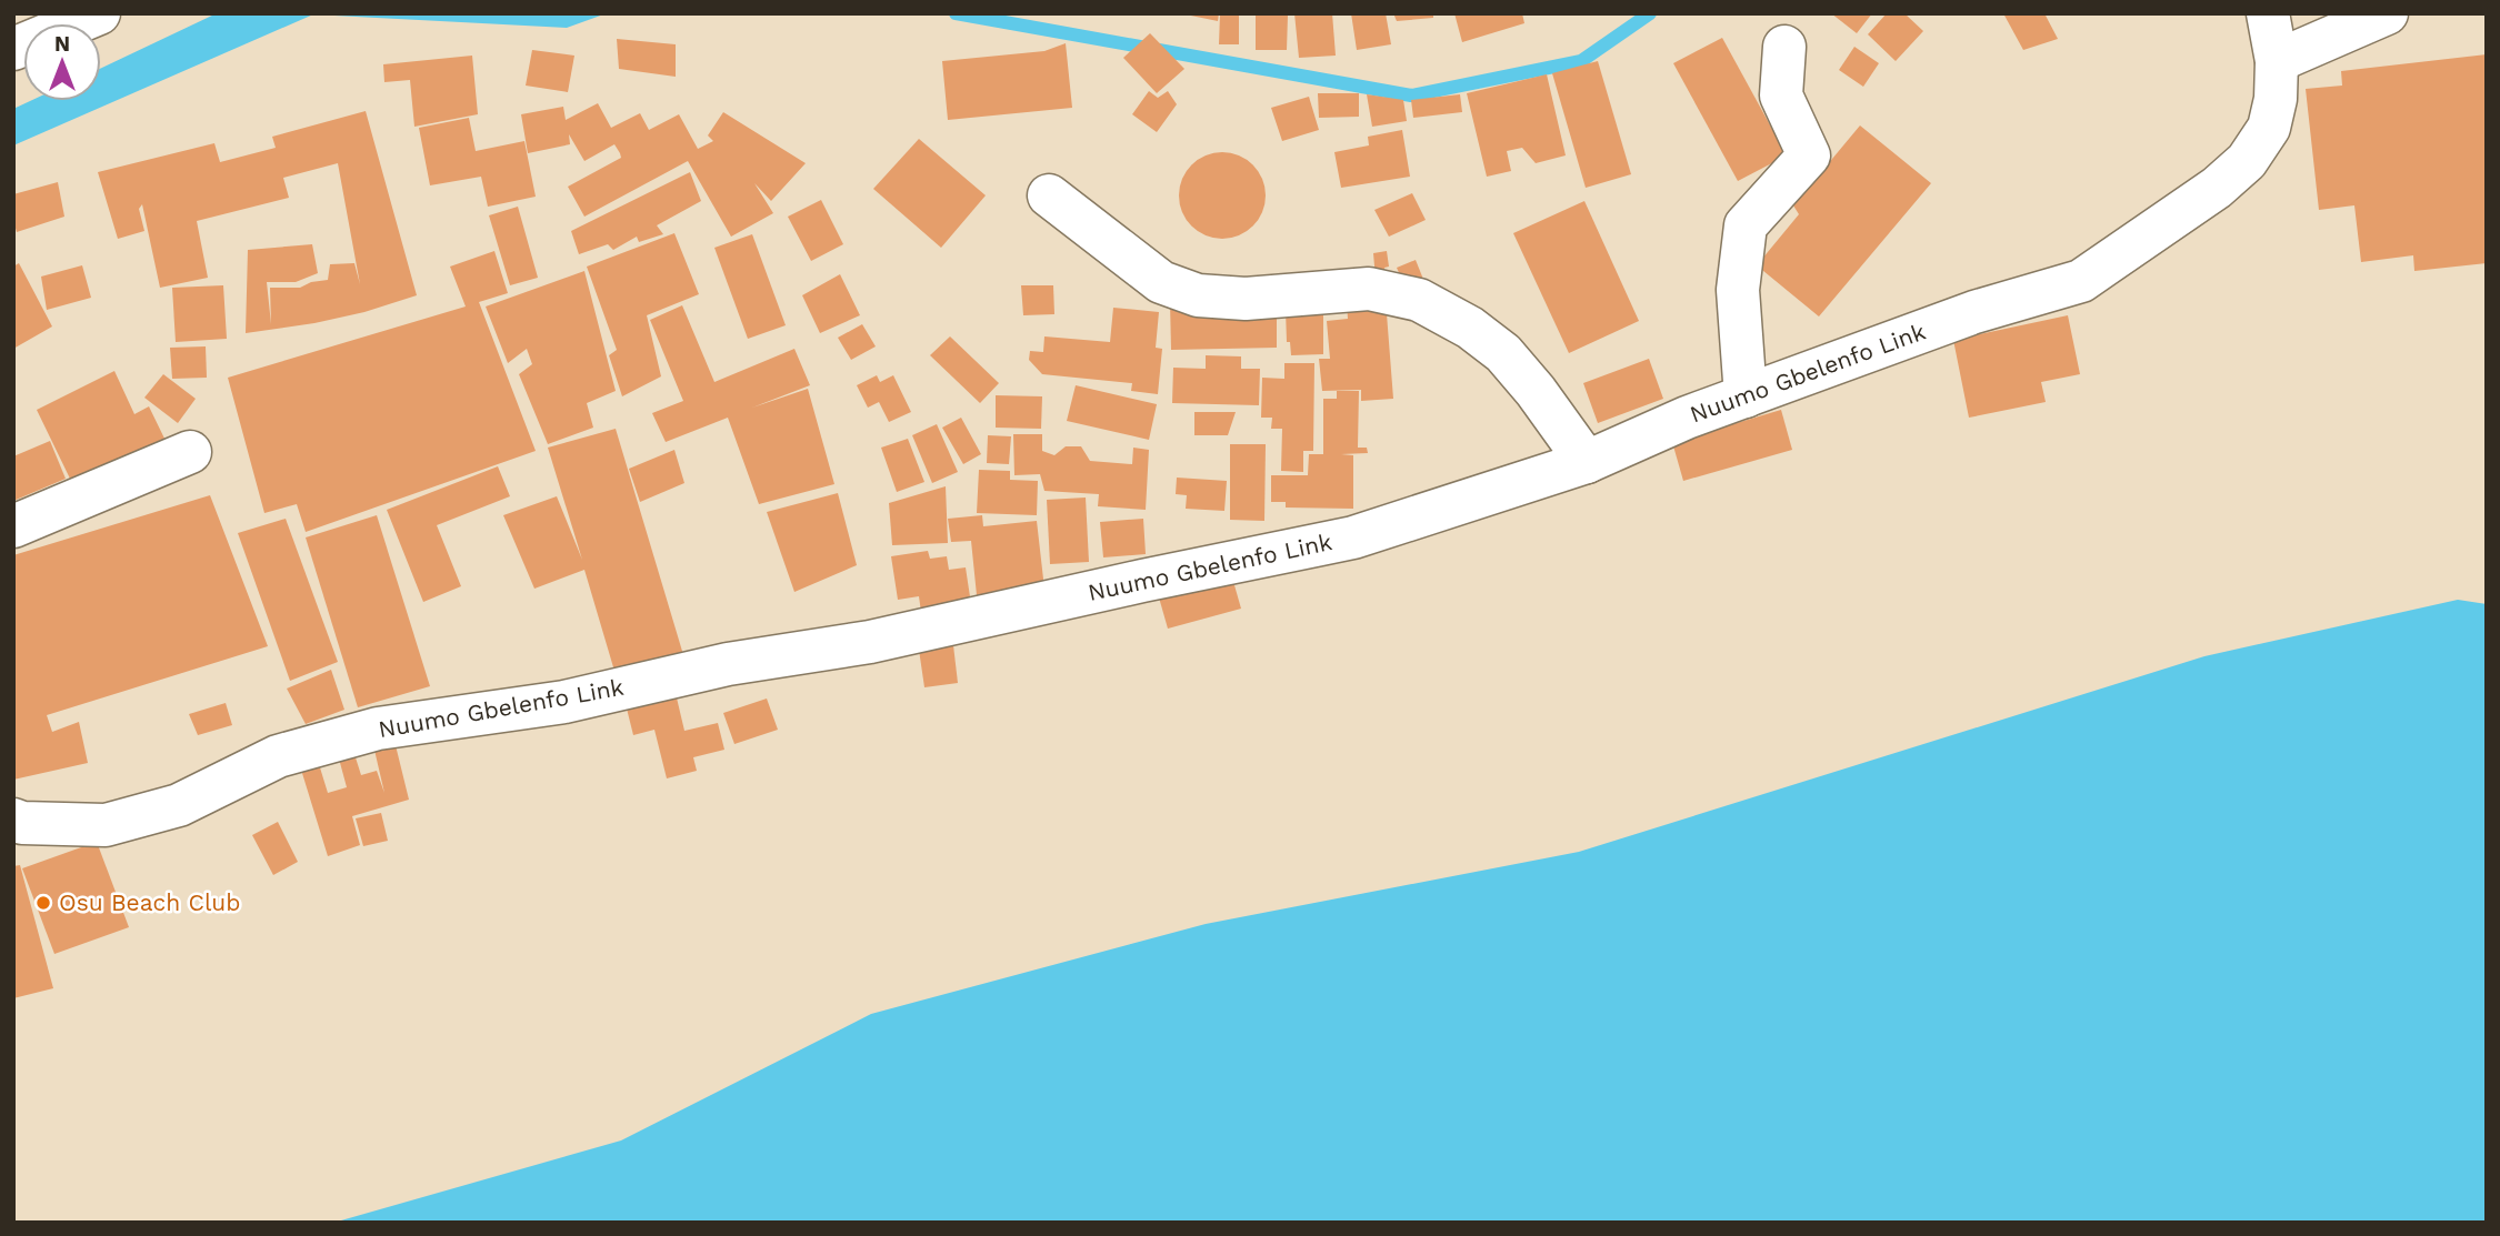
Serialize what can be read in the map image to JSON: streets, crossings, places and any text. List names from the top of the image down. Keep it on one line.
{"streets":{"street":["Nuumo Gbelenfo Link"]},"places":["Osu Beach Club"],"north":"top"}
